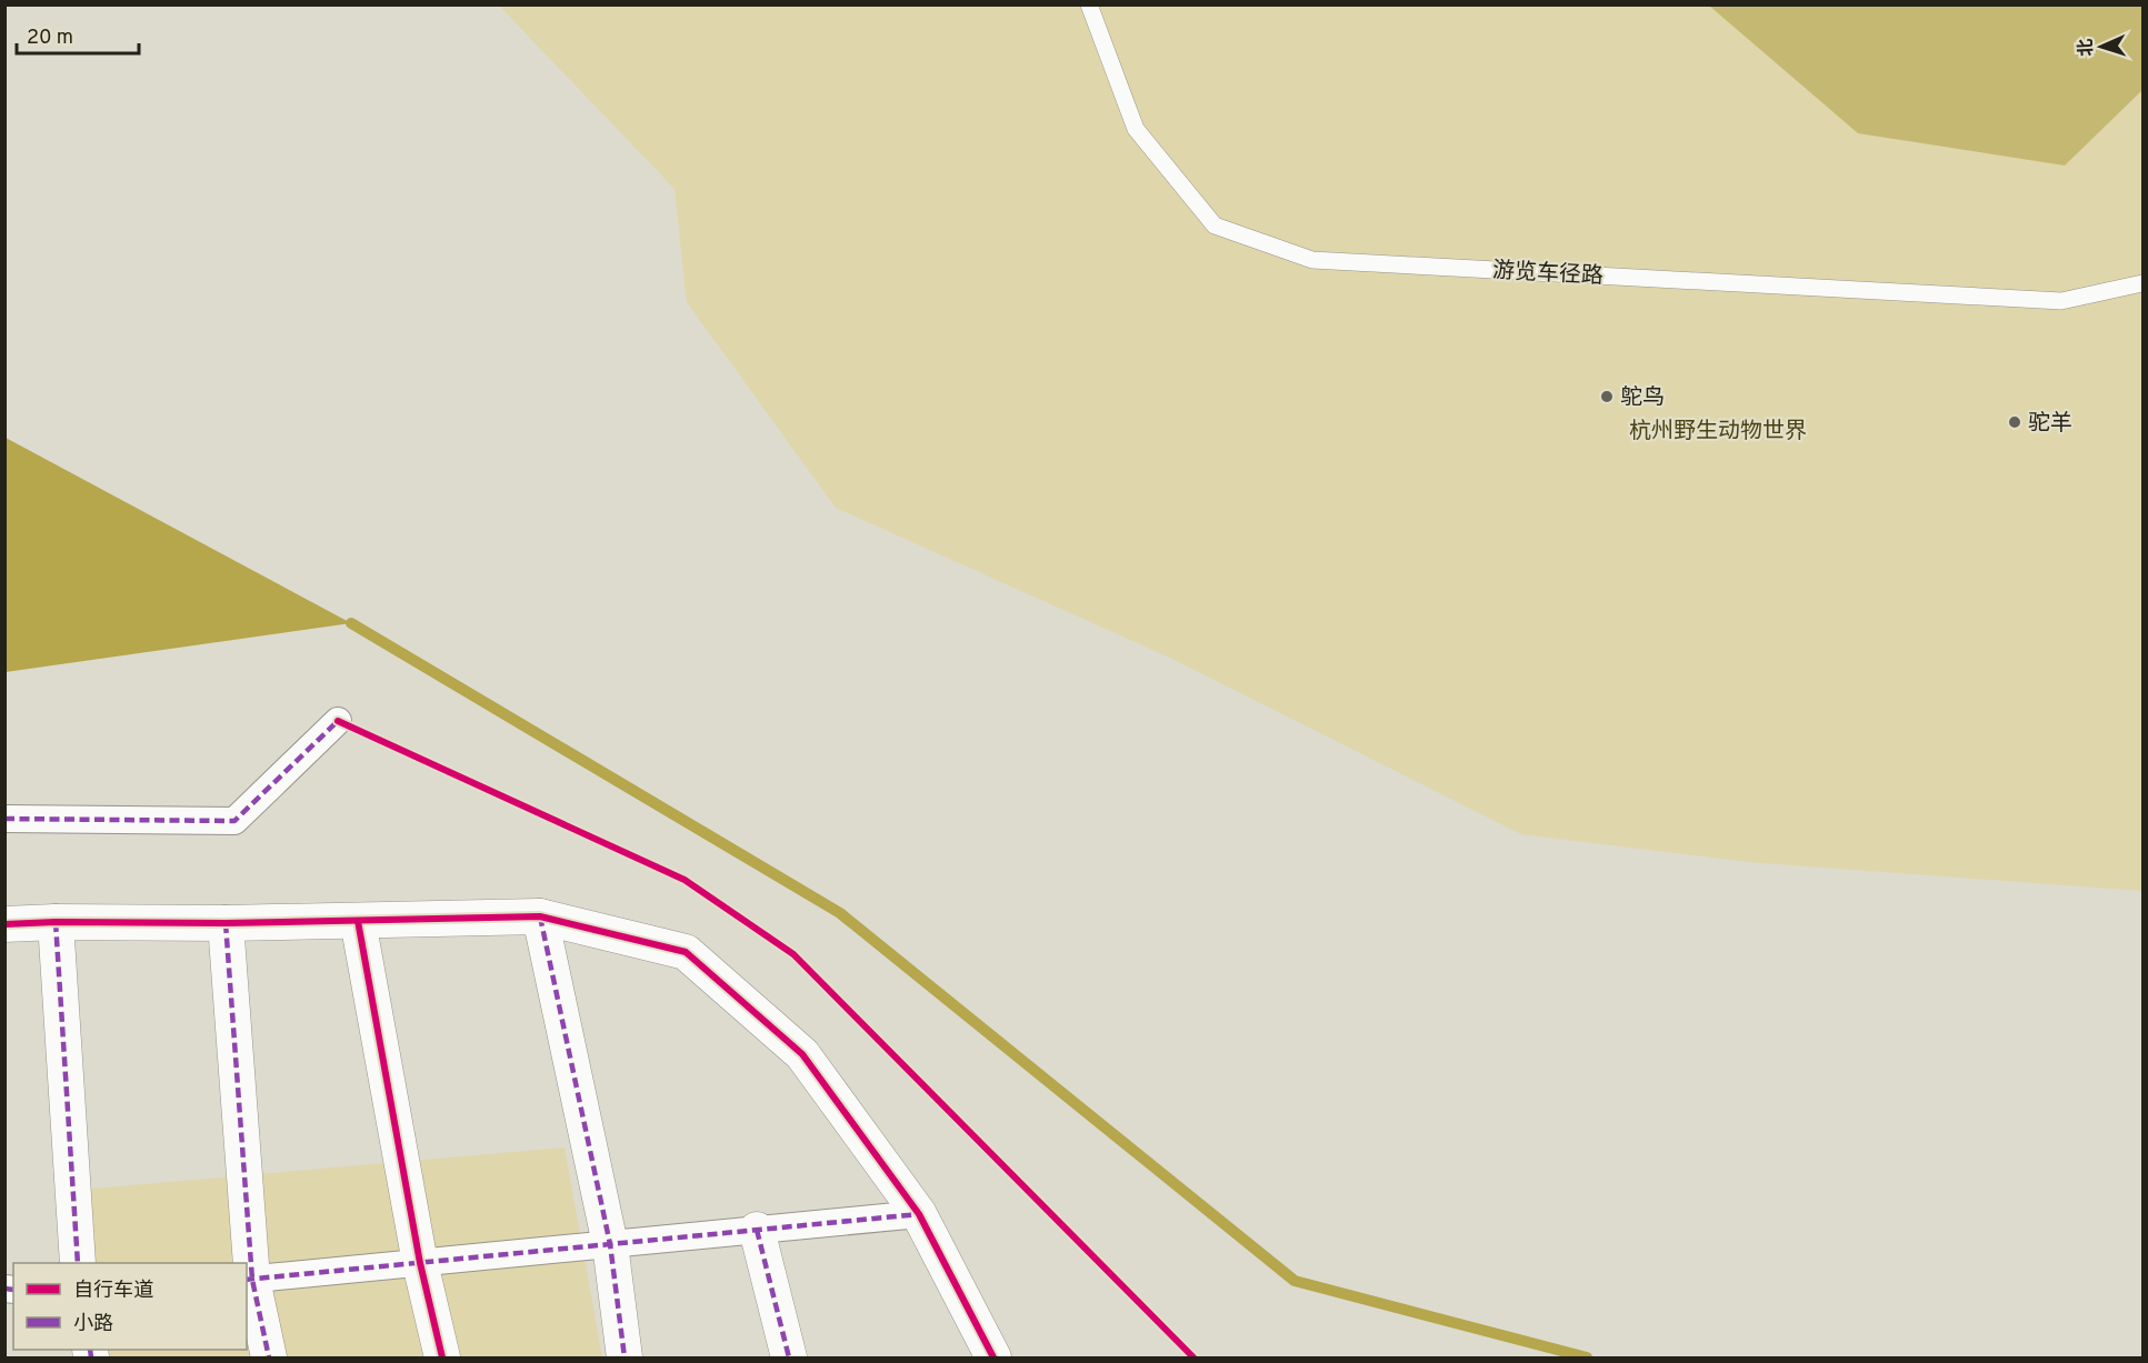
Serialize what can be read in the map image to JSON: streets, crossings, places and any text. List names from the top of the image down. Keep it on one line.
{"streets":{"lane":["游览车径路"]},"parks":["杭州野生动物世界"],"places":["鸵鸟","驼羊"],"legend":["自行车道","小路"],"scale_bar":"20 m","north":"left"}
